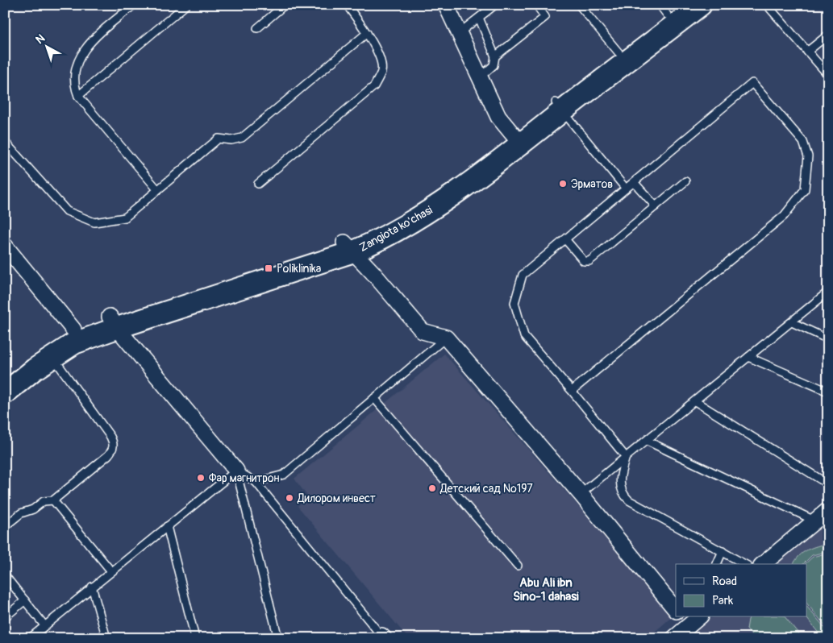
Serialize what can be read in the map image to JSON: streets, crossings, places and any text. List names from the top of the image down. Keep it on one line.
{"streets":{"main road":["Zangiota ko'chasi"]},"districts":["Abu Ali ibn Sino-1 dahasi"],"places":{"other":["Эрматов","Фар магнитрон","Детский сад №197","Дилором инвест"],"transit":["Poliklinika"]},"legend":["Road","Park"],"north":"top left"}
